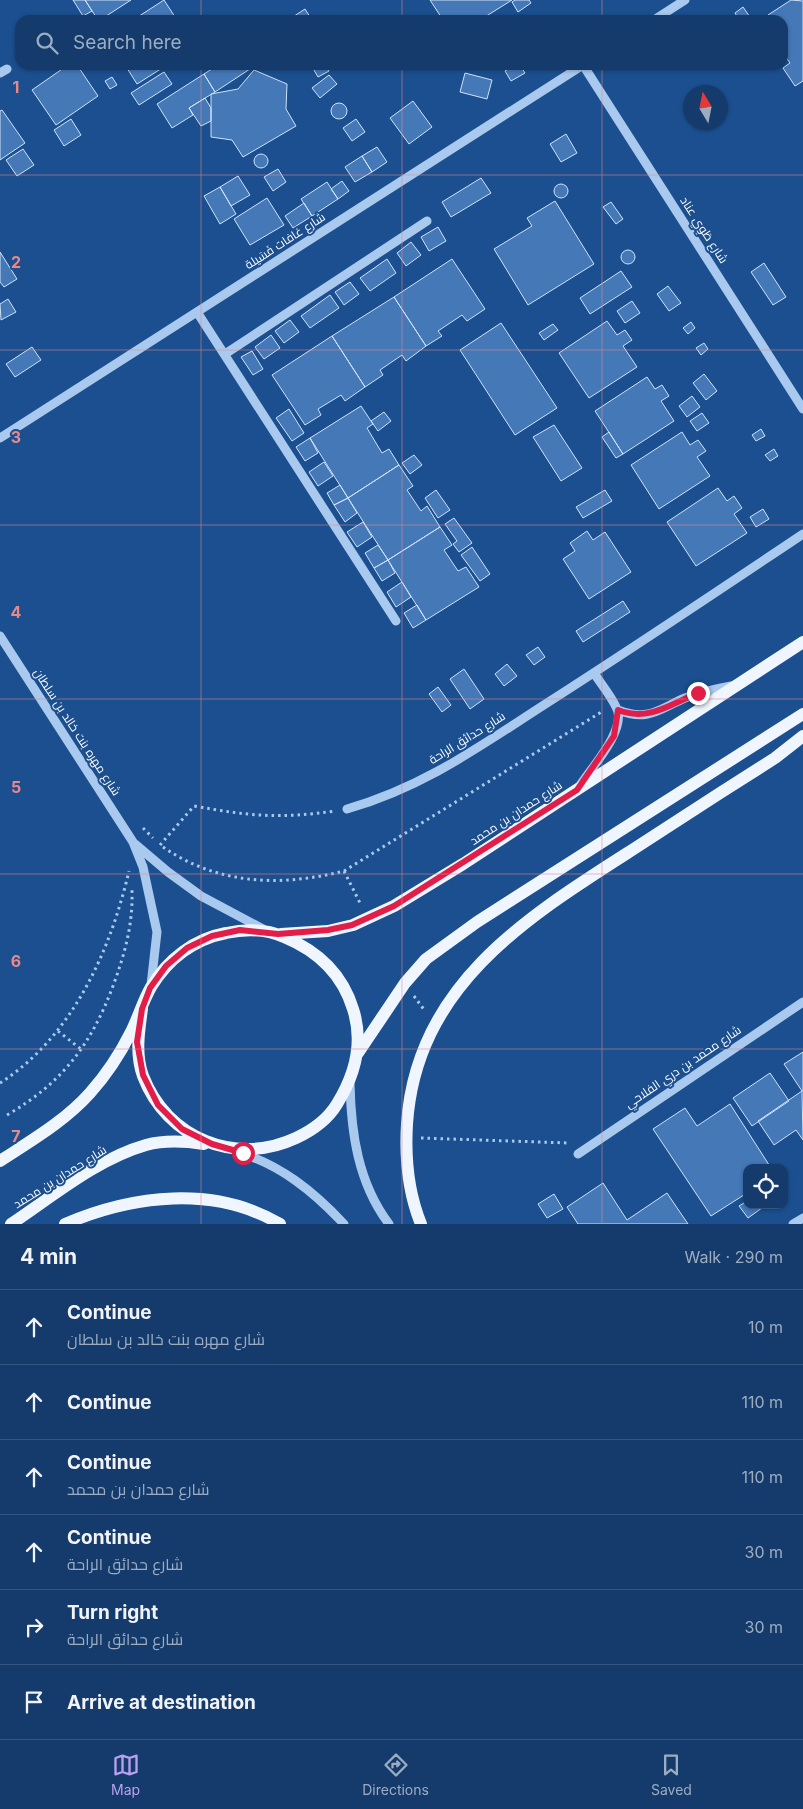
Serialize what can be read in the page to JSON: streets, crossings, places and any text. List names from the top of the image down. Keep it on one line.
{"streets":{"main road":["شارع حمدان بن محمد"],"street":["شارع طَوِي عناد","شارع غافات فَسَيلة","شارع مهره بنت خالد بن سلطان","شارع حدائق الراحة","شارع محمد بن دري الفلاحي"]},"crossings":[["شارع مهره بنت خالد بن سلطان","شارع حمدان بن محمد"]],"north":"top","page":{"search":"Search here","heading":["4 min","Walk · 290 m"],"list":[["Continue","شارع مهره بنت خالد بن سلطان","10 m"],["Continue","110 m"],["Continue","شارع حمدان بن محمد","110 m"],["Continue","شارع حدائق الراحة","30 m"],["Turn right","شارع حدائق الراحة","30 m"],"Arrive at destination"],"nav":["Map","Directions","Saved"]},"grid":{"rows":["1","2","3","4","5","6","7"]}}
